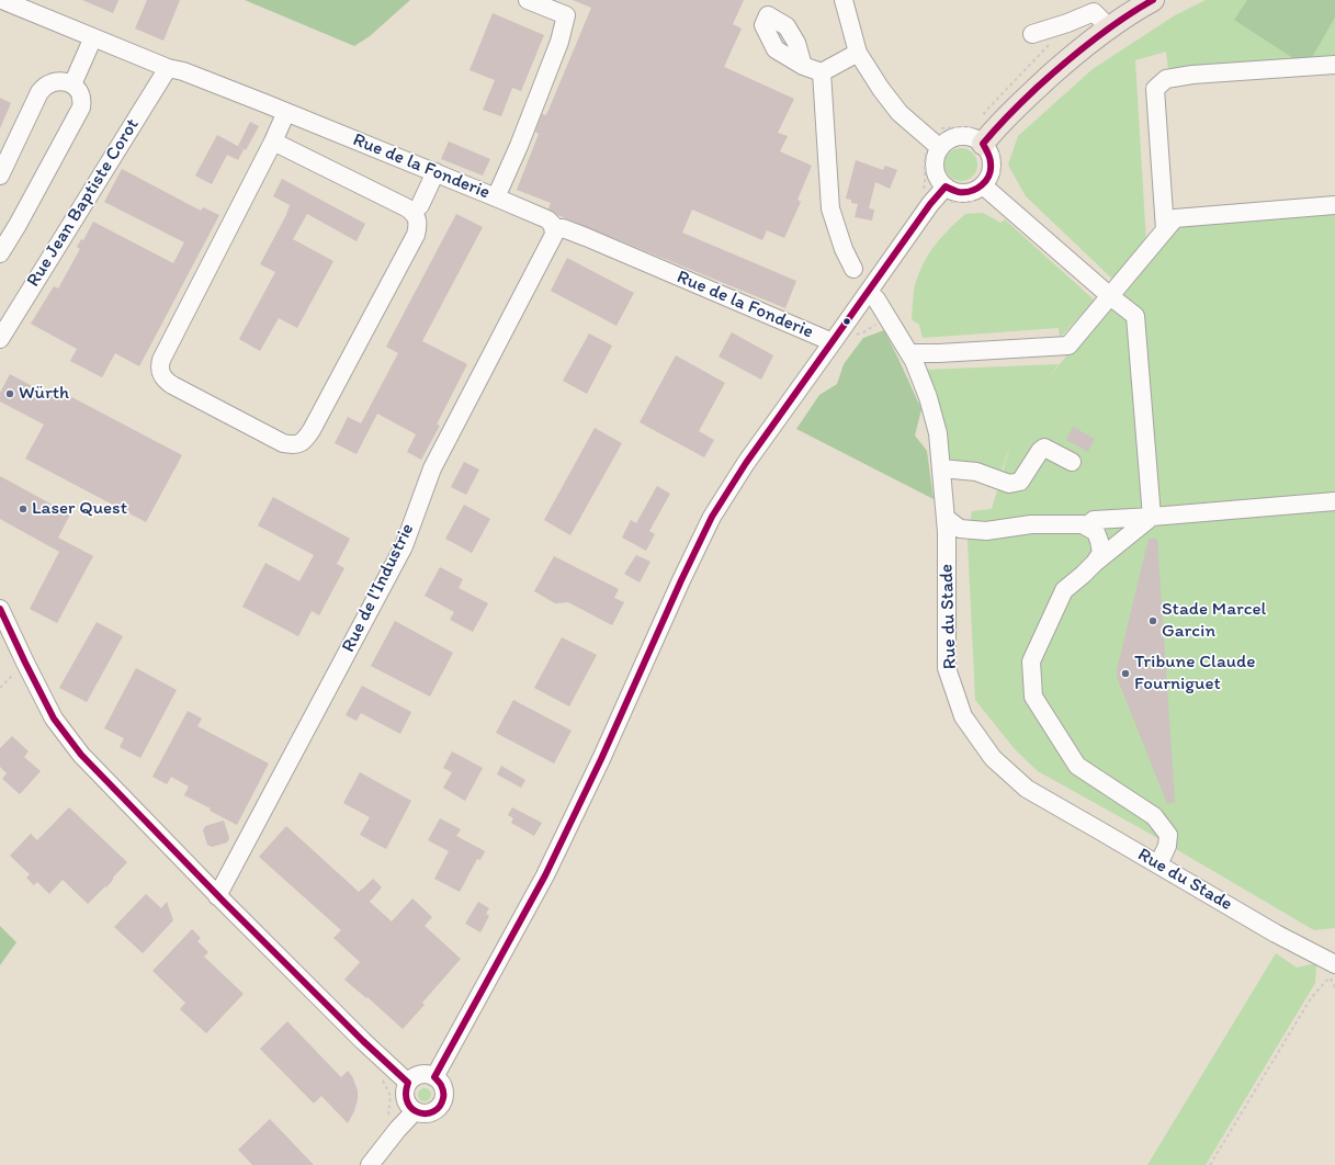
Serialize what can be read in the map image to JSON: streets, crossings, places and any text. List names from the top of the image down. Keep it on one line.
{"streets":{"street":["Rue de la Fonderie","Rue Jean Baptiste Corot","Rue de l'Industrie","Rue du Stade"]},"crossings":[["Rue de la Fonderie","Rue Jean Baptiste Corot"],["Rue de la Fonderie","Rue de l'Industrie"]],"places":["Würth","Laser Quest","Stade Marcel Garcin","Tribune Claude Fourniguet"]}
